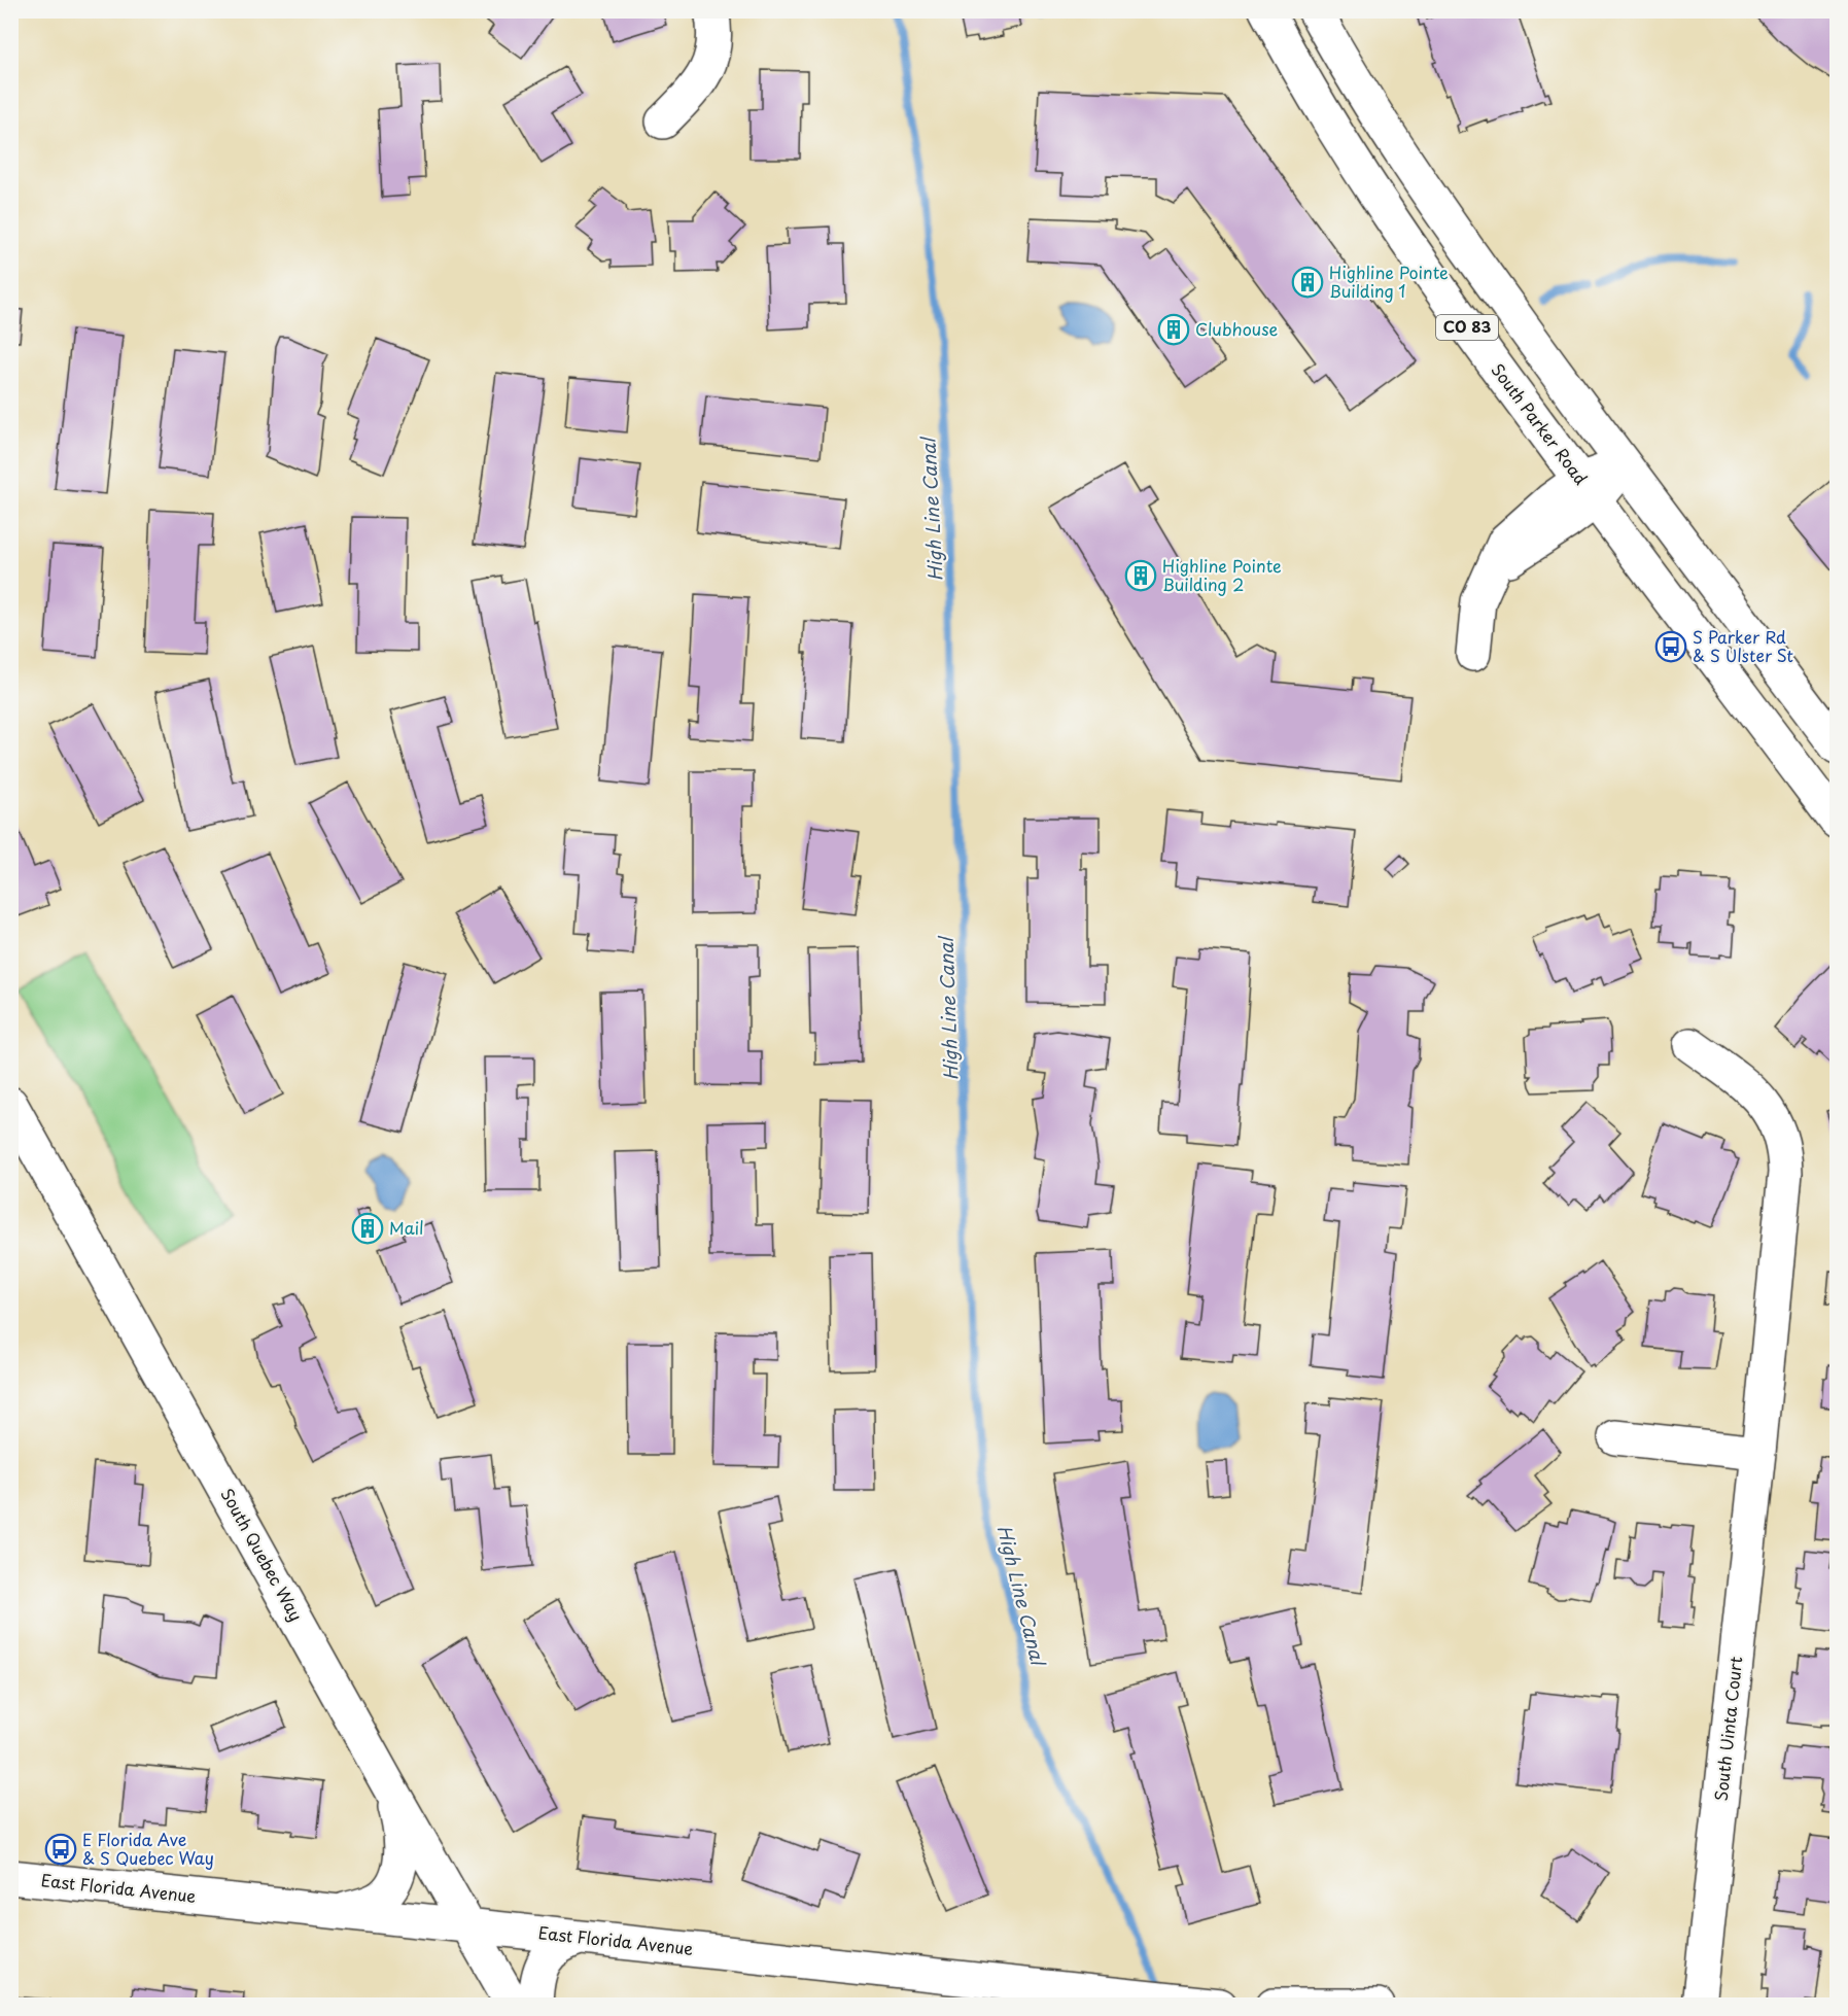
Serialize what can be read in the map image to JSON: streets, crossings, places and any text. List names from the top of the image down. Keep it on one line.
{"streets":{"street":["CO 83","South Parker Road","South Quebec Way","South Uinta Court","East Florida Avenue"]},"crossings":[["South Quebec Way","East Florida Avenue"]],"water":["High Line Canal"],"places":{"building":["Highline Pointe Building 1","Clubhouse","Highline Pointe Building 2","Mail"],"bus stop":["S Parker Rd & S Ulster St","E Florida Ave & S Quebec Way"]}}
